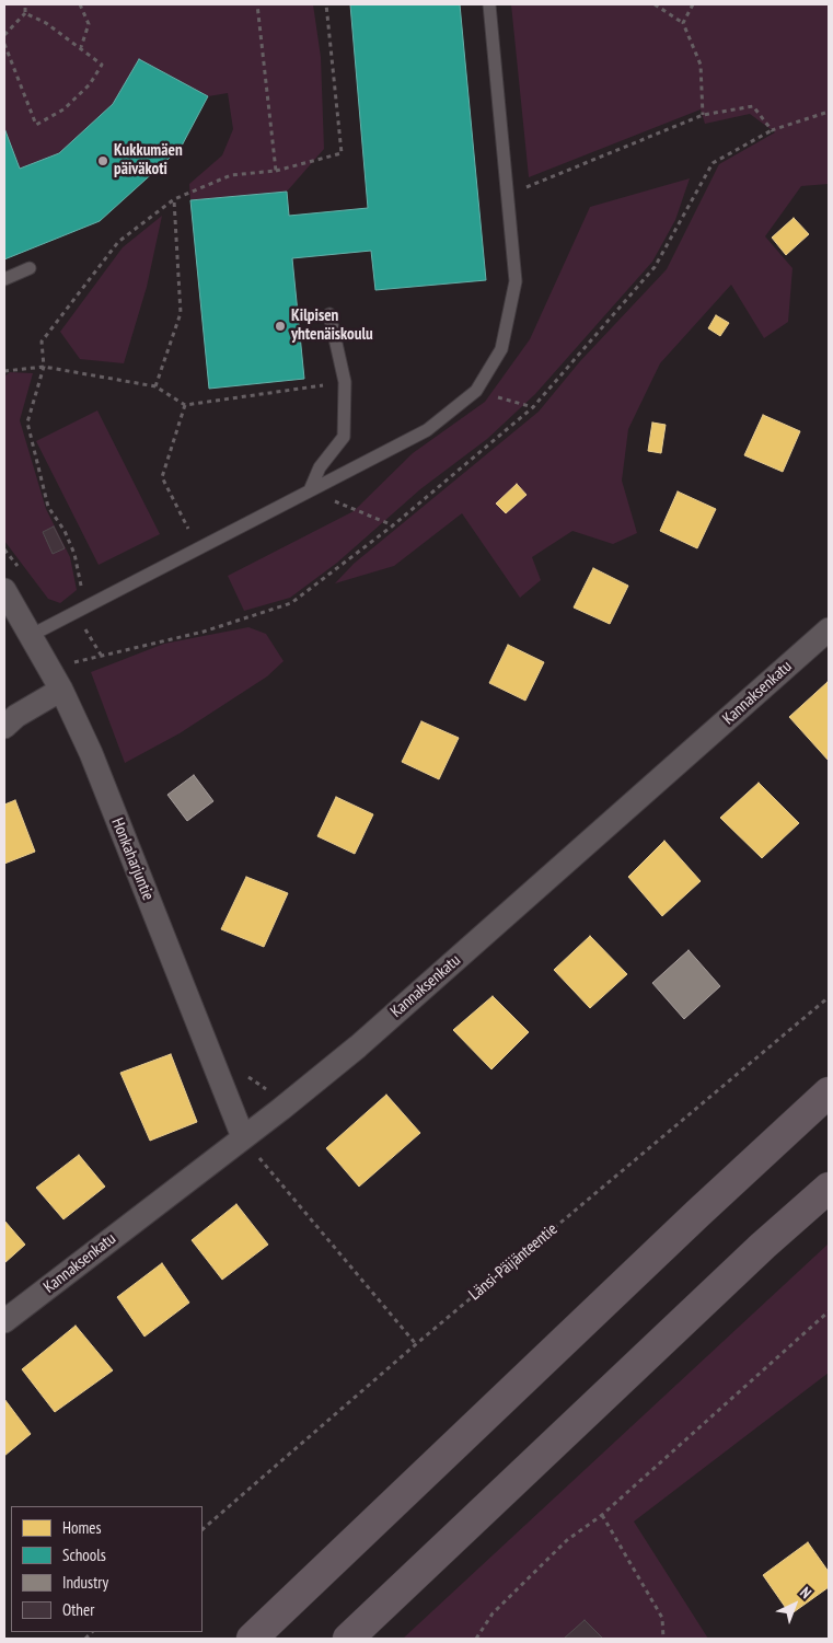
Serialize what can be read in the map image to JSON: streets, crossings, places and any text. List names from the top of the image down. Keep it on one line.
{"streets":{"street":["Kannaksenkatu","Honkaharjuntie"],"path":["Länsi-Päijänteentie"]},"crossings":[["Kannaksenkatu","Honkaharjuntie"]],"places":["Kukkumäen päiväkoti","Kilpisen yhtenäiskoulu"],"legend":["Homes","Schools","Industry","Other"],"north":"top right"}
